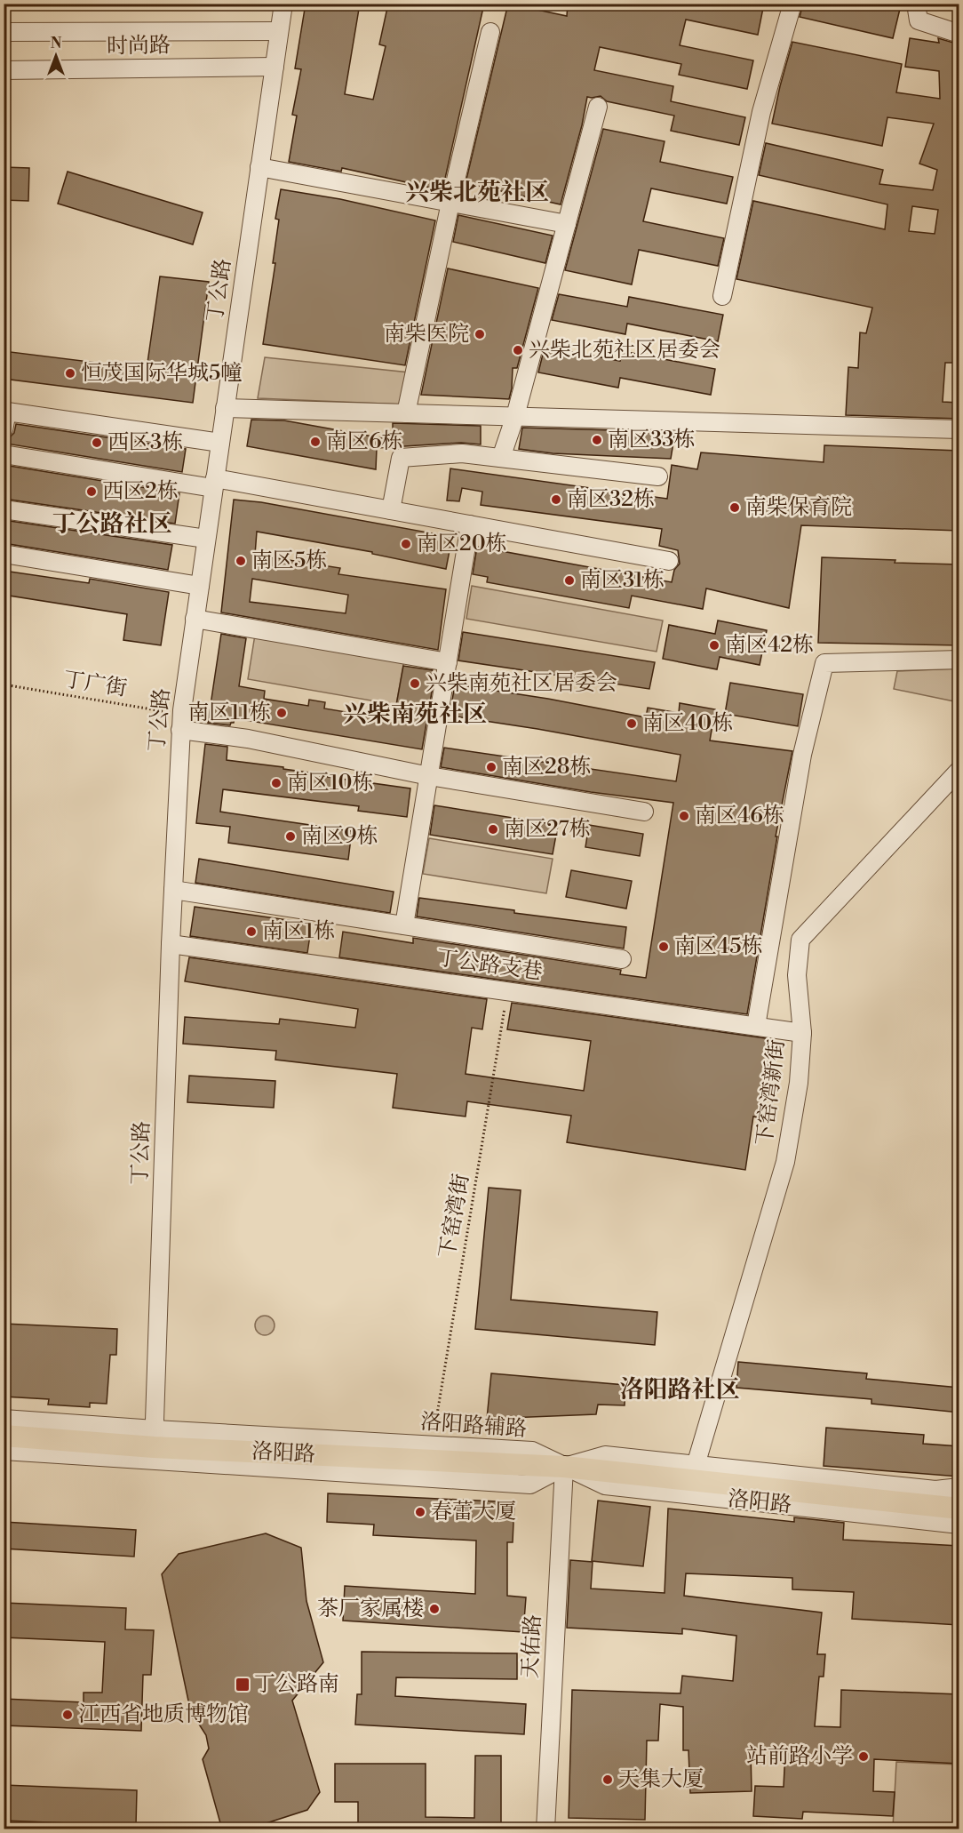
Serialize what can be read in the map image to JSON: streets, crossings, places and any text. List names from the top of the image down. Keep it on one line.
{"streets":{"main road":["洛阳路"],"street":["时尚路","丁公路","丁公路支巷","下窑湾新街","洛阳路辅路","天佑路"],"path":["丁广街","下窑湾街"]},"crossings":[["时尚路","丁公路"],["丁公路","丁广街"],["丁公路","丁公路支巷"],["丁公路","洛阳路辅路"],["丁公路","洛阳路"],["丁公路支巷","下窑湾新街"],["丁公路支巷","下窑湾街"],["下窑湾新街","洛阳路"],["下窑湾街","洛阳路辅路"],["洛阳路辅路","洛阳路"],["洛阳路辅路","天佑路"],["洛阳路","天佑路"]],"districts":["兴柴北苑社区","丁公路社区","兴柴南苑社区","洛阳路社区"],"places":{"other":["南柴医院","兴柴北苑社区居委会","恒茂国际华城5幢","南区33栋","南区6栋","西区3栋","西区2栋","南区32栋","南柴保育院","南区20栋","南区5栋","南区31栋","南区42栋","兴柴南苑社区居委会","南区11栋","南区40栋","南区28栋","南区10栋","南区46栋","南区27栋","南区9栋","南区1栋","南区45栋","春蕾大厦","茶厂家属楼","江西省地质博物馆","站前路小学","天集大厦"],"transit":["丁公路南"]},"north":"top"}
